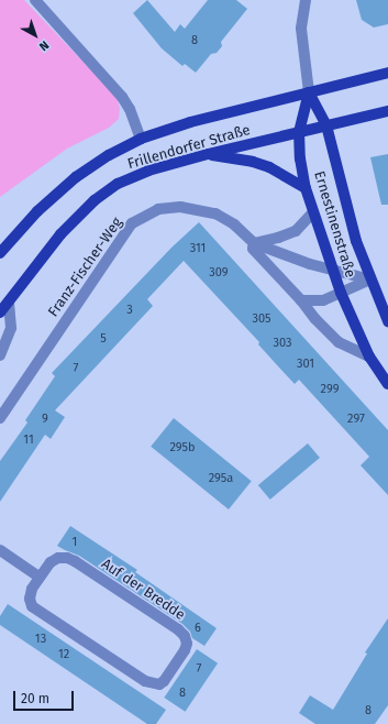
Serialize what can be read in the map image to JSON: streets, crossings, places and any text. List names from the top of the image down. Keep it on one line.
{"streets":{"main road":["Frillendorfer Straße","Ernestinenstraße"],"street":["Franz-Fischer-Weg","Auf der Bredde"]},"crossings":[["Frillendorfer Straße","Ernestinenstraße"],["Ernestinenstraße","Franz-Fischer-Weg"]],"house_numbers":["8","311","309","3","305","5","303","301","7","299","9","297","11","295b","295a","1","6","13","12","7","8","8"],"scale_bar":"20 m","north":"bottom right"}
